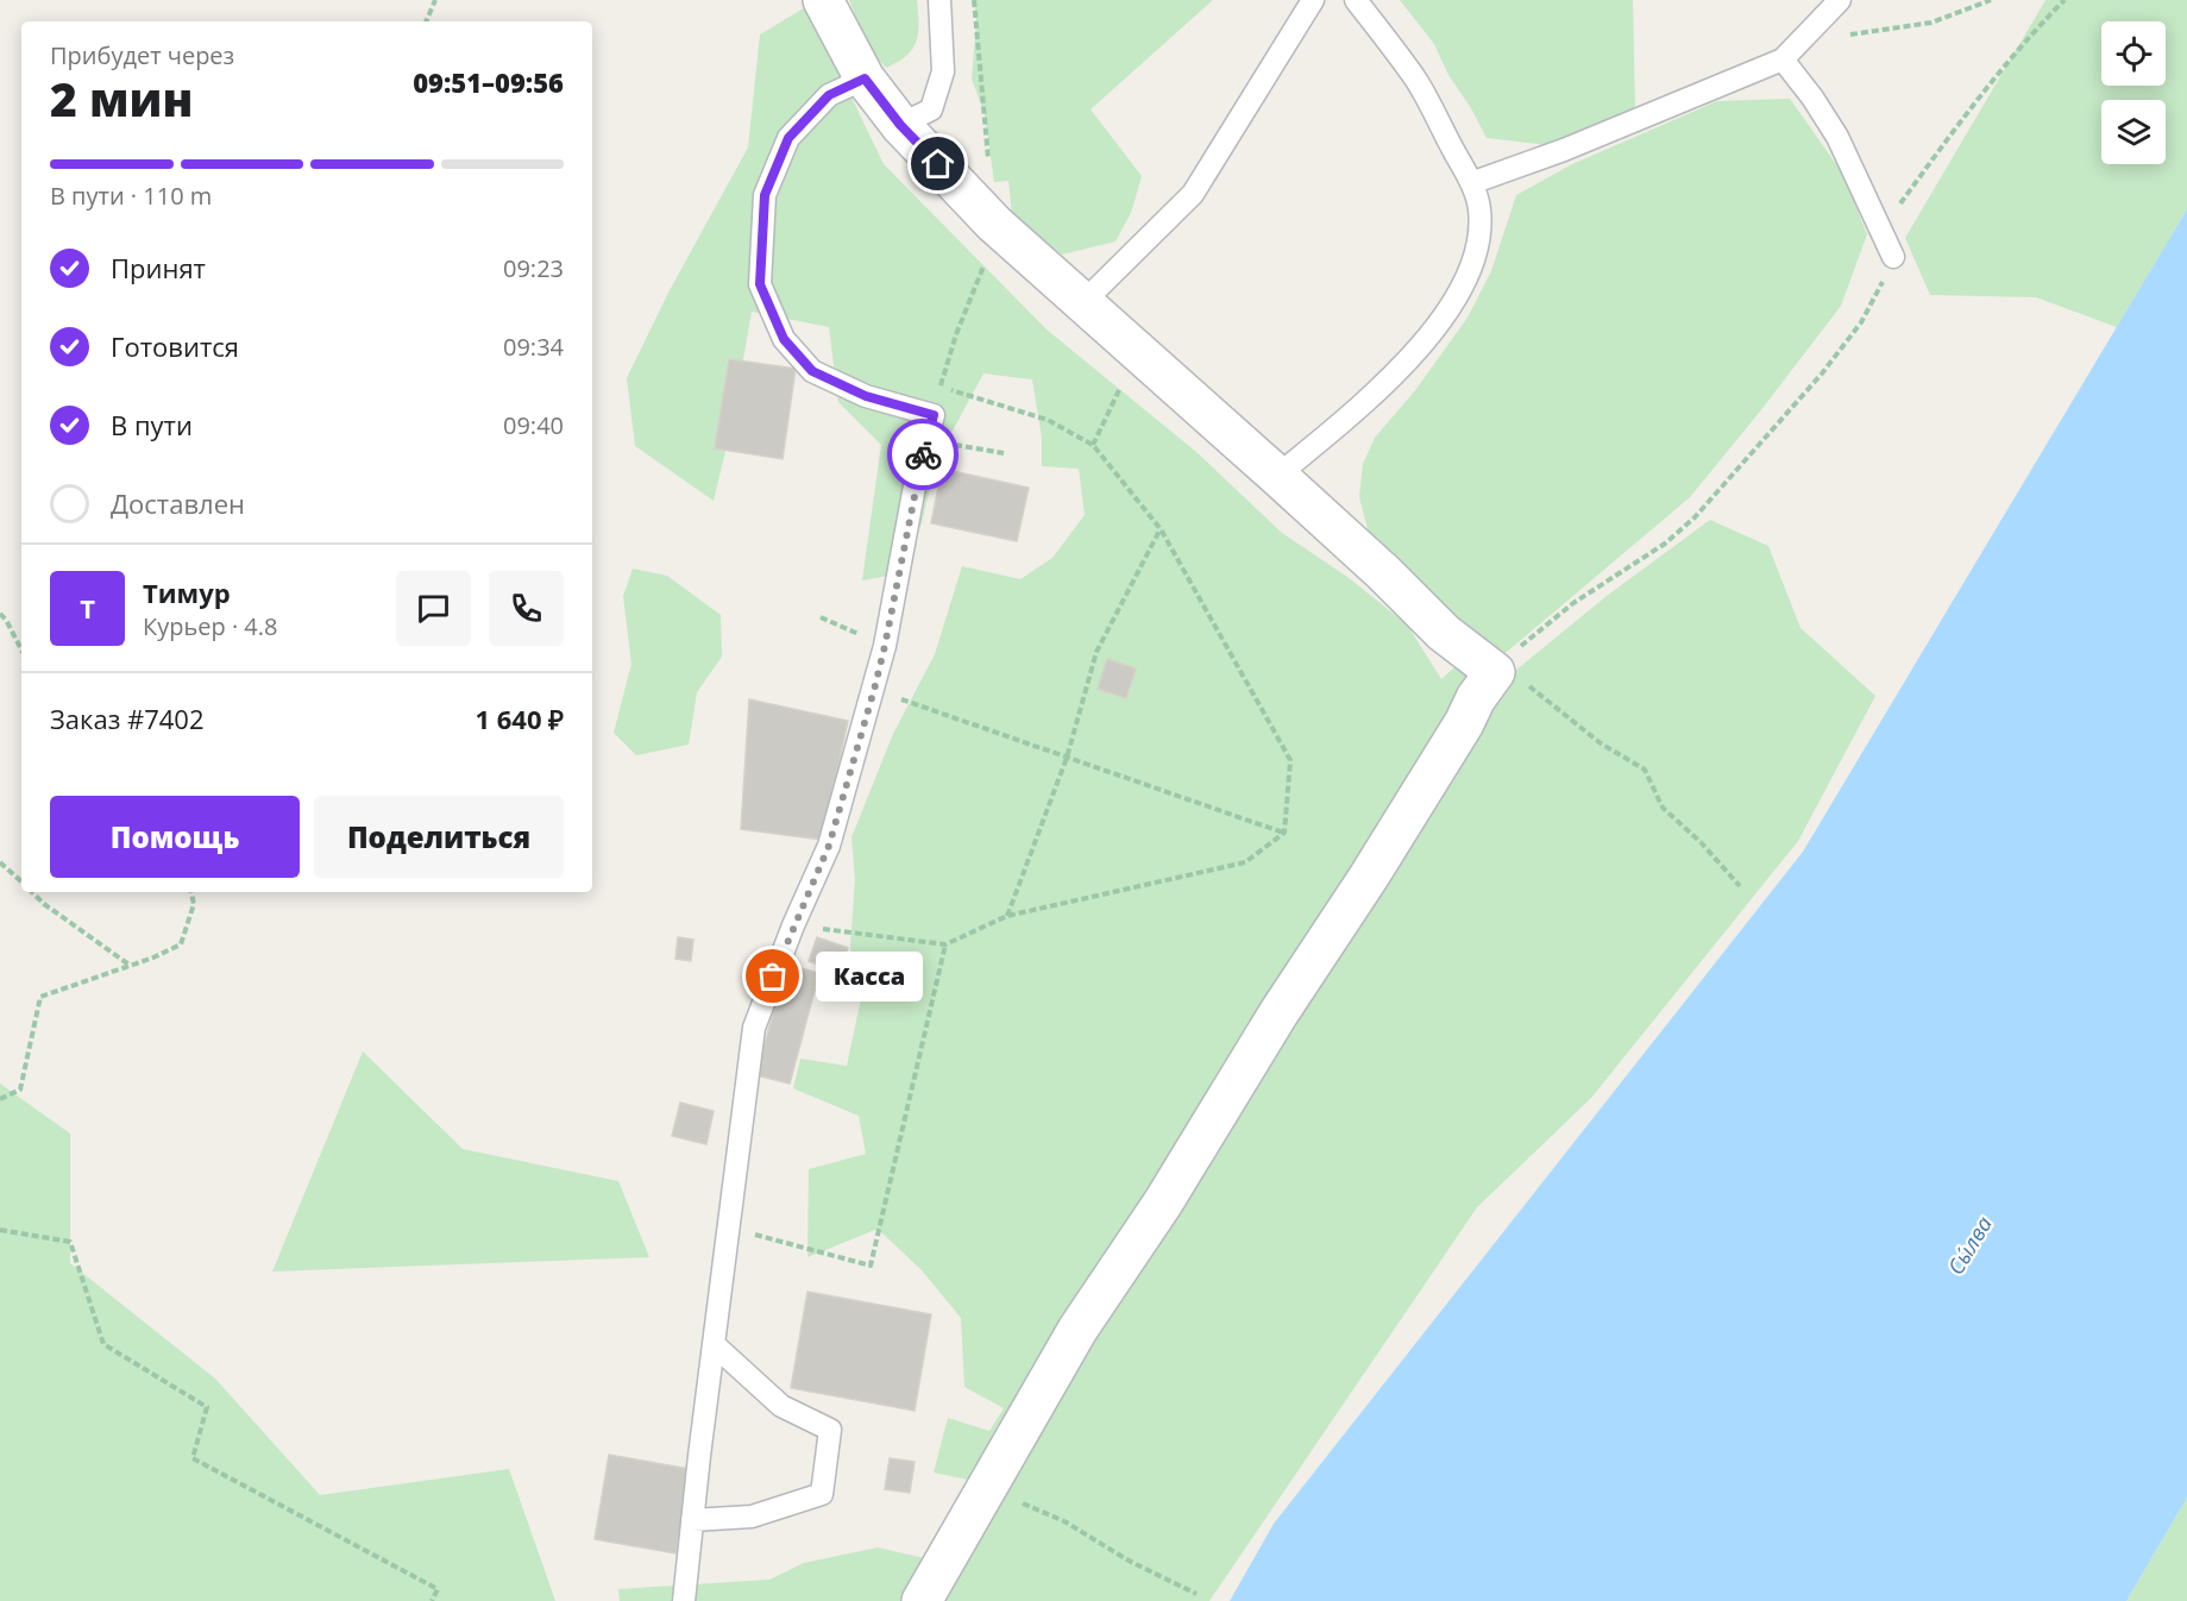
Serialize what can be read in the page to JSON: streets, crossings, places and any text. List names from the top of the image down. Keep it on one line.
{"water":["Сы́лва"],"places":["Касса"],"page":{"heading":["2 мин","Прибудет через","09:51–09:56"],"panel":["Тимур","Курьер · 4.8","Заказ #7402","1 640 ₽"],"bar":"В пути · 110 m","list":[["Принят","09:23"],["Готовится","09:34"],["В пути","09:40"],"Доставлен"],"round":"Т","buttons":["Помощь","Поделиться"],"bubble":"Касса"}}
